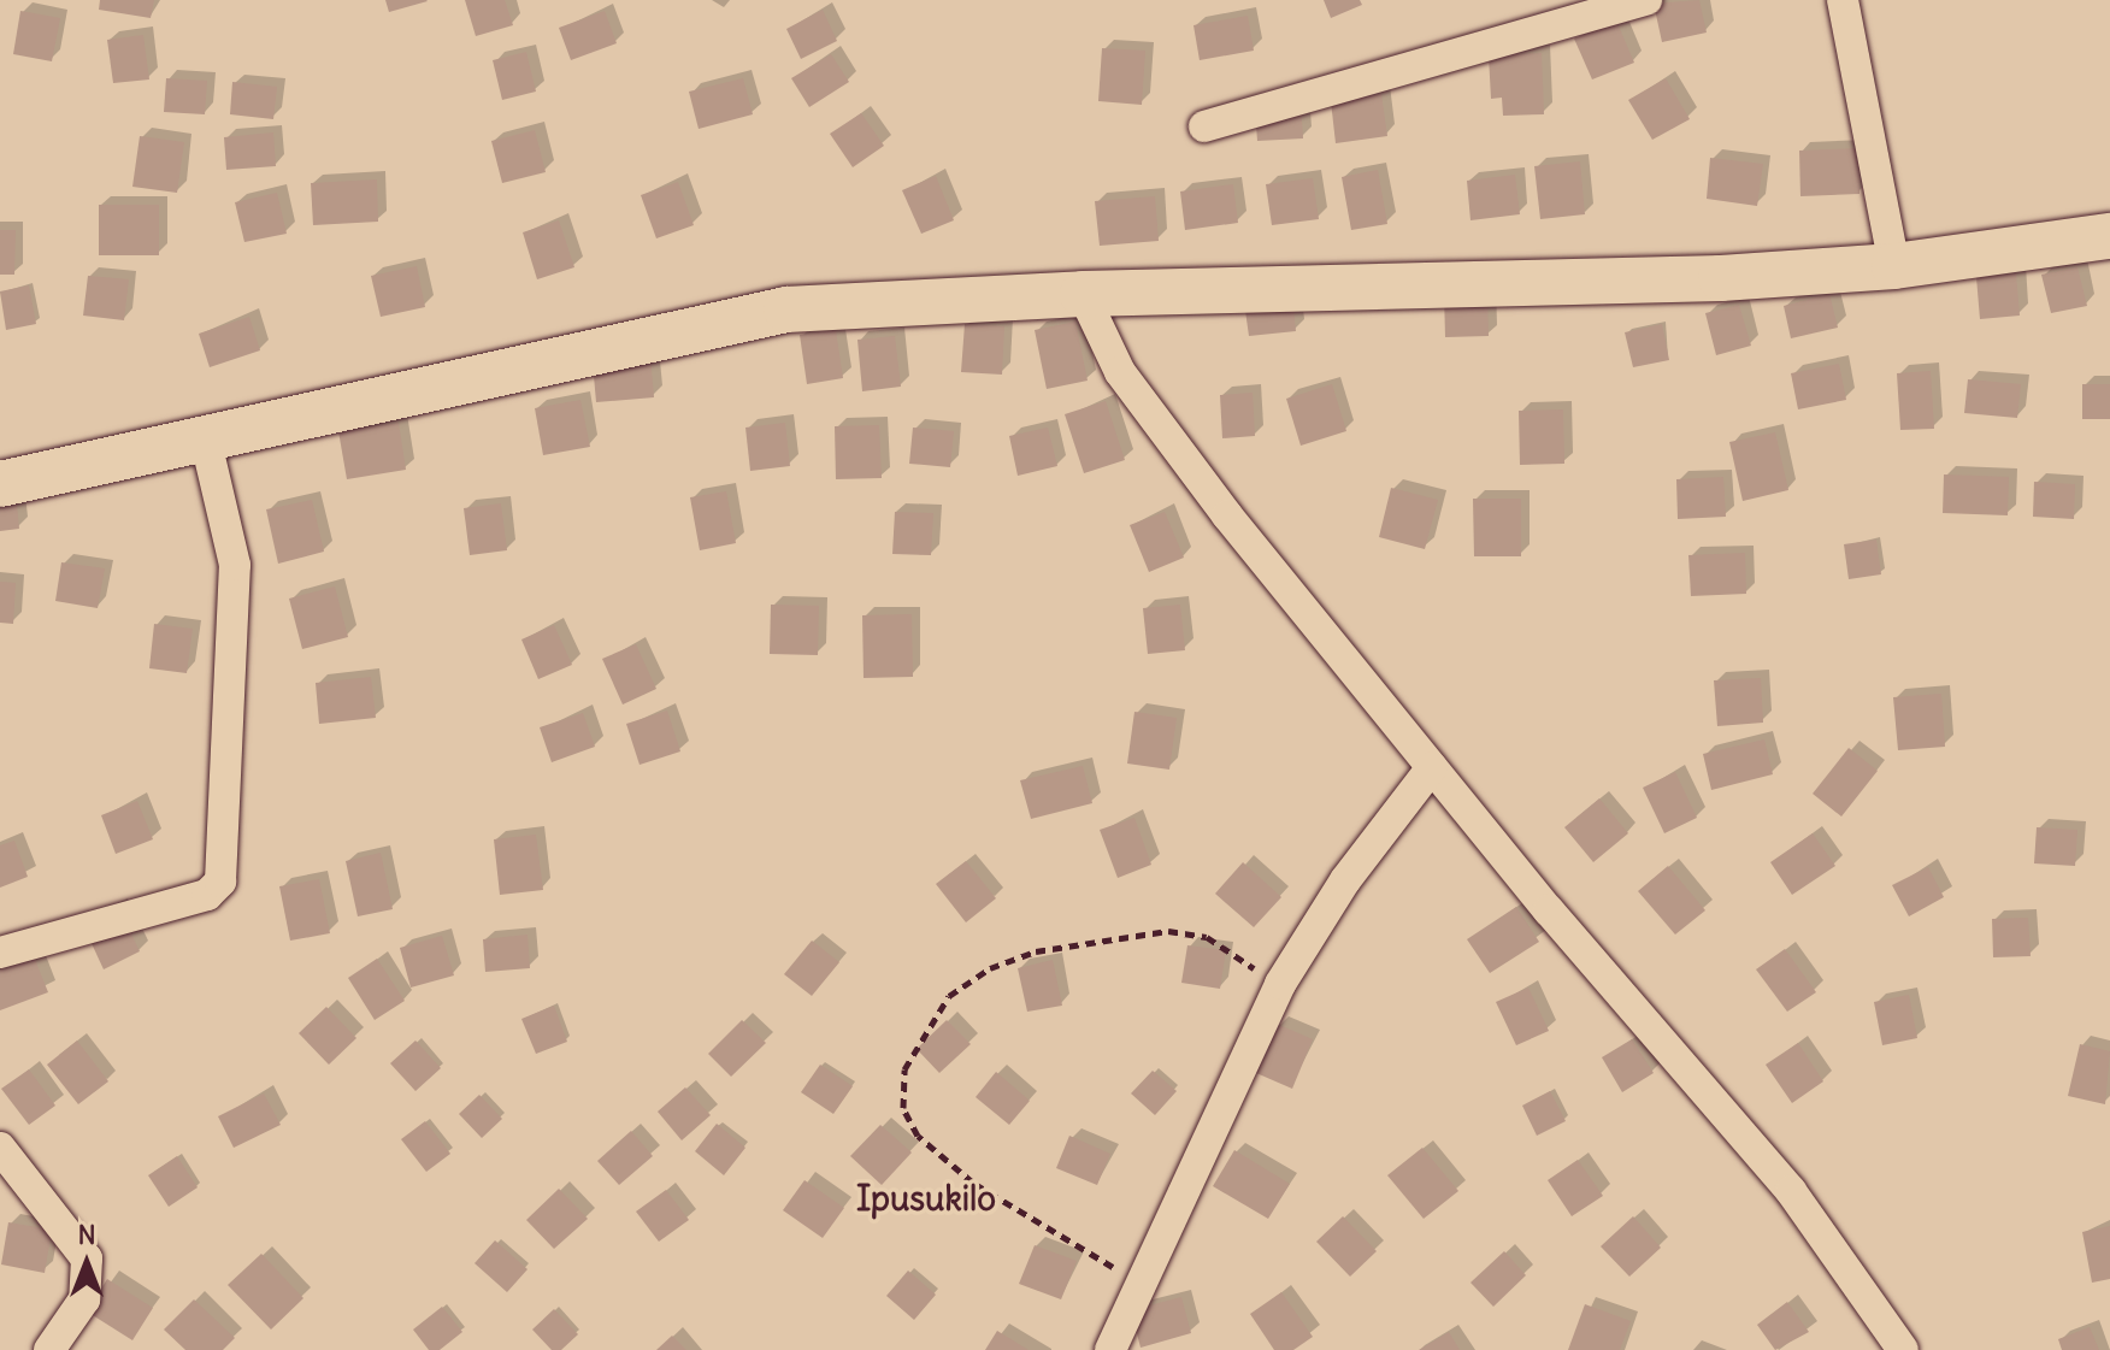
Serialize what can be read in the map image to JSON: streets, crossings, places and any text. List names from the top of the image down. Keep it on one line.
{"districts":["Ipusukilo"],"north":"top"}
